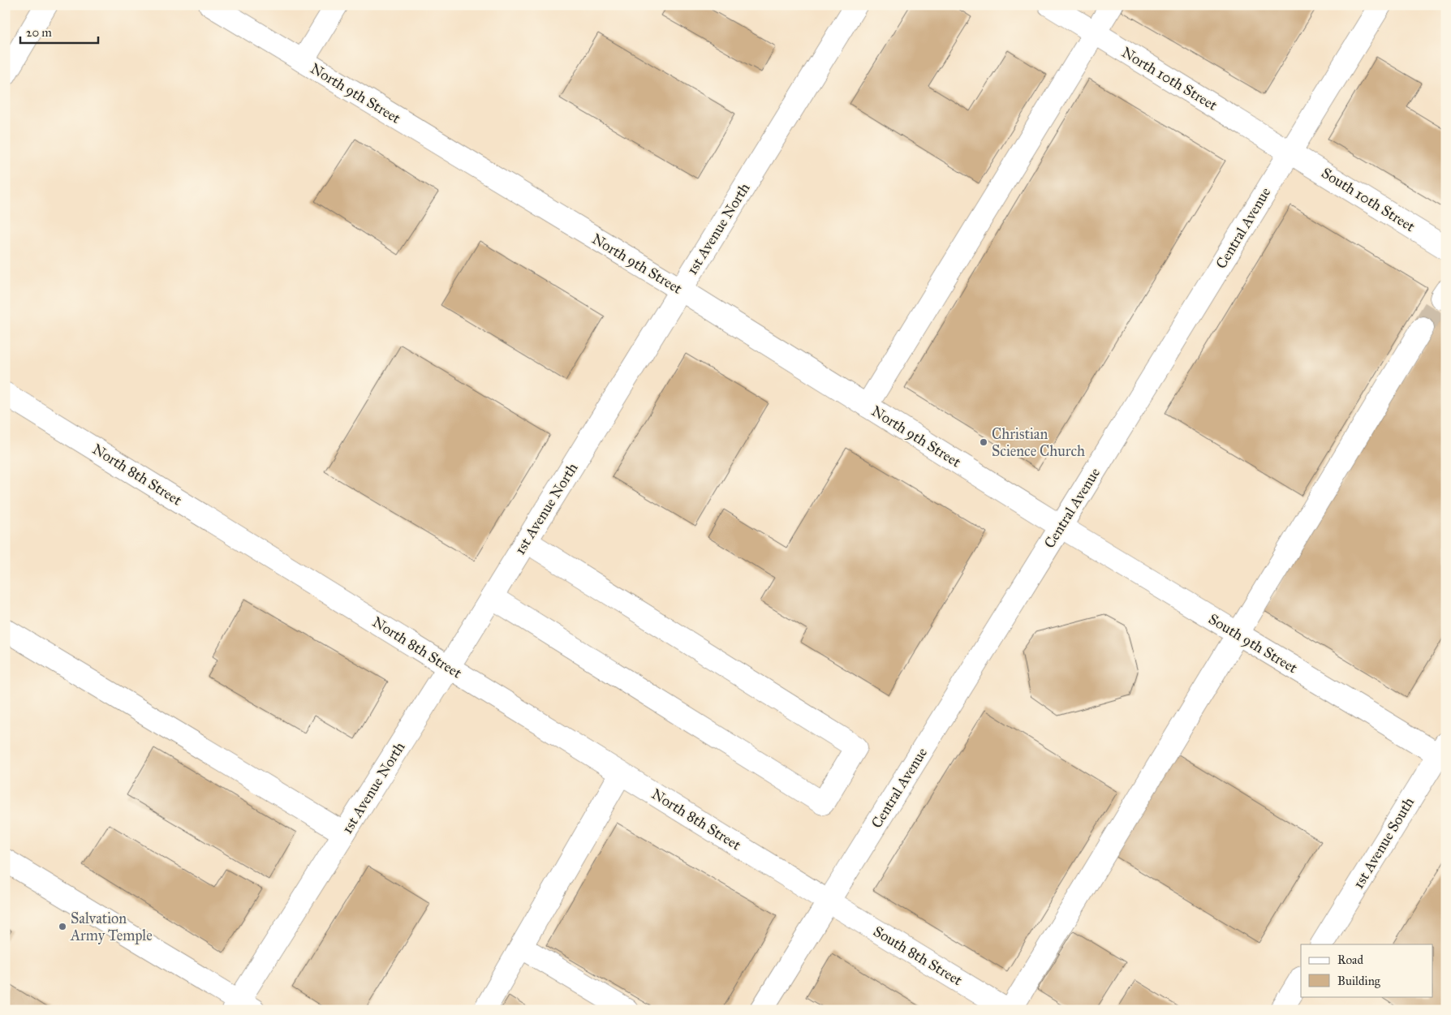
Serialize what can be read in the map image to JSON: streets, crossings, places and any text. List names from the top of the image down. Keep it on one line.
{"streets":{"main road":["North 10th Street","North 9th Street","South 10th Street","Central Avenue","1st Avenue North","North 8th Street","South 9th Street","1st Avenue South","South 8th Street"]},"crossings":[["North 10th Street","South 10th Street"],["North 10th Street","Central Avenue"],["North 9th Street","Central Avenue"],["North 9th Street","1st Avenue North"],["North 9th Street","South 9th Street"],["South 10th Street","Central Avenue"],["Central Avenue","North 8th Street"],["Central Avenue","South 9th Street"],["Central Avenue","South 8th Street"],["1st Avenue North","North 8th Street"],["North 8th Street","South 8th Street"],["South 9th Street","1st Avenue South"]],"places":["Christian Science Church","Salvation Army Temple"],"legend":["Road","Building"],"scale_bar":"20 m"}
